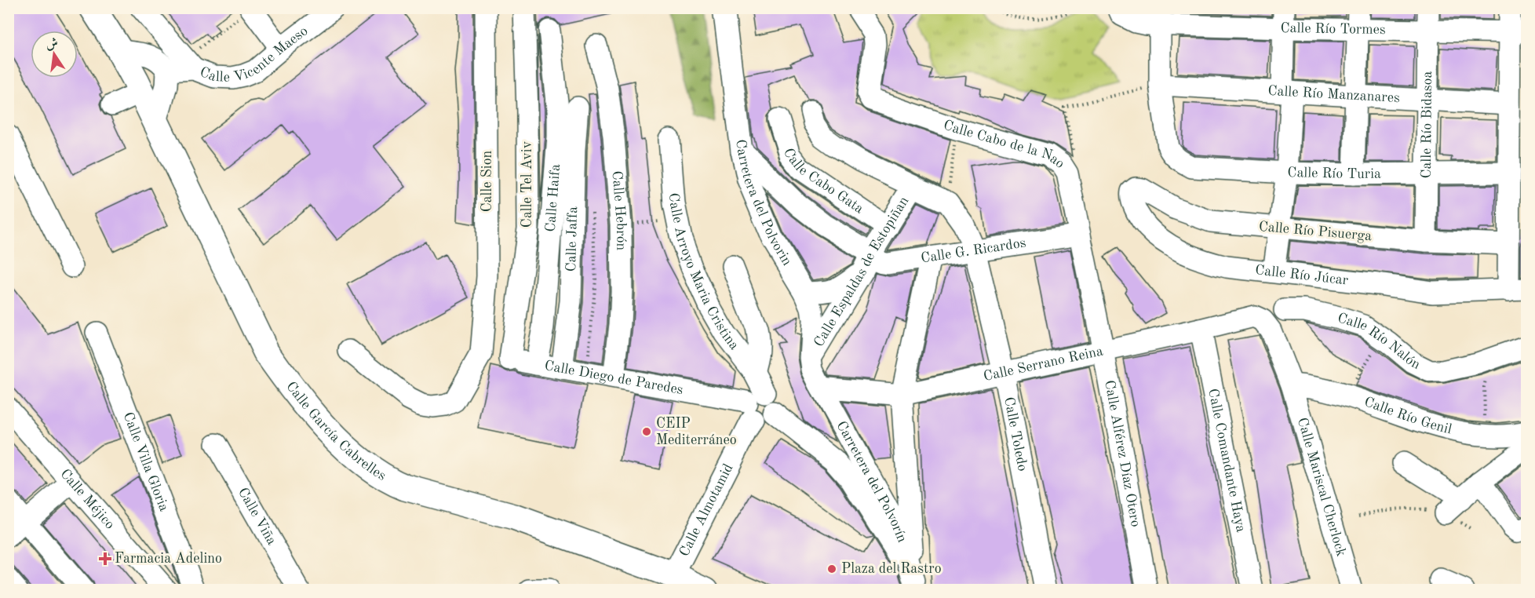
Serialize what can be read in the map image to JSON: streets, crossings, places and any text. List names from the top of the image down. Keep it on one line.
{"streets":{"main road":["Calle García Cabrelles"],"street":["Calle Río Tormes","Calle Vicente Maeso","Calle Río Manzanares","Calle Río Bidasoa","Calle Cabo de la Nao","Calle Río Turia","Calle Cabo Gata","Calle Sion","Calle Tel Aviv","Calle Haifa","Carretera del Polvorin","Calle Hebrón","Calle Río Pisuerga","Calle Jaffa","Calle G. Ricardos","Calle Arroyo Maria Cristina","Calle Espaldas de Estopiñan","Calle Río Júcar","Calle Río Nalón","Calle Serrano Reina","Calle Diego de Paredes","Calle Río Genil","Calle Toledo","Calle Alférez Díaz Otero","Calle Comandante Haya","Calle Villa Gloria","Carretera del Polvorín","Calle Mariscal Cherlock","Calle Méjico","Calle Almotamid","Calle Viña"]},"crossings":[["Calle Río Tormes","Calle Río Bidasoa"],["Calle Vicente Maeso","Calle García Cabrelles"],["Calle Río Manzanares","Calle Río Bidasoa"],["Calle Río Manzanares","Calle Río Turia"],["Calle Río Bidasoa","Calle Río Turia"],["Calle Río Bidasoa","Calle Río Pisuerga"],["Calle Cabo de la Nao","Calle G. Ricardos"],["Calle Cabo de la Nao","Calle Alférez Díaz Otero"],["Calle Cabo Gata","Calle Espaldas de Estopiñan"],["Calle Sion","Calle Diego de Paredes"],["Calle Tel Aviv","Calle Diego de Paredes"],["Calle Haifa","Calle Jaffa"],["Calle Haifa","Calle Diego de Paredes"],["Carretera del Polvorin","Calle G. Ricardos"],["Carretera del Polvorin","Calle Espaldas de Estopiñan"],["Carretera del Polvorin","Calle Serrano Reina"],["Carretera del Polvorin","Carretera del Polvorín"],["Calle Hebrón","Calle Diego de Paredes"],["Calle Río Pisuerga","Calle Río Júcar"],["Calle Jaffa","Calle Diego de Paredes"],["Calle G. Ricardos","Calle Espaldas de Estopiñan"],["Calle G. Ricardos","Calle Toledo"],["Calle G. Ricardos","Calle Alférez Díaz Otero"],["Calle Arroyo Maria Cristina","Calle Diego de Paredes"],["Calle Arroyo Maria Cristina","Carretera del Polvorín"],["Calle Arroyo Maria Cristina","Calle Almotamid"],["Calle Serrano Reina","Calle Toledo"],["Calle Serrano Reina","Calle Alférez Díaz Otero"],["Calle Serrano Reina","Calle Comandante Haya"],["Calle Serrano Reina","Carretera del Polvorín"],["Calle Serrano Reina","Calle Mariscal Cherlock"],["Calle Diego de Paredes","Calle Almotamid"],["Calle Río Genil","Calle Mariscal Cherlock"],["Calle García Cabrelles","Calle Almotamid"]],"places":{"other":["CEIP Mediterráneo","Plaza del Rastro"],"health":["Farmacia Adelino"]},"north":"top"}
